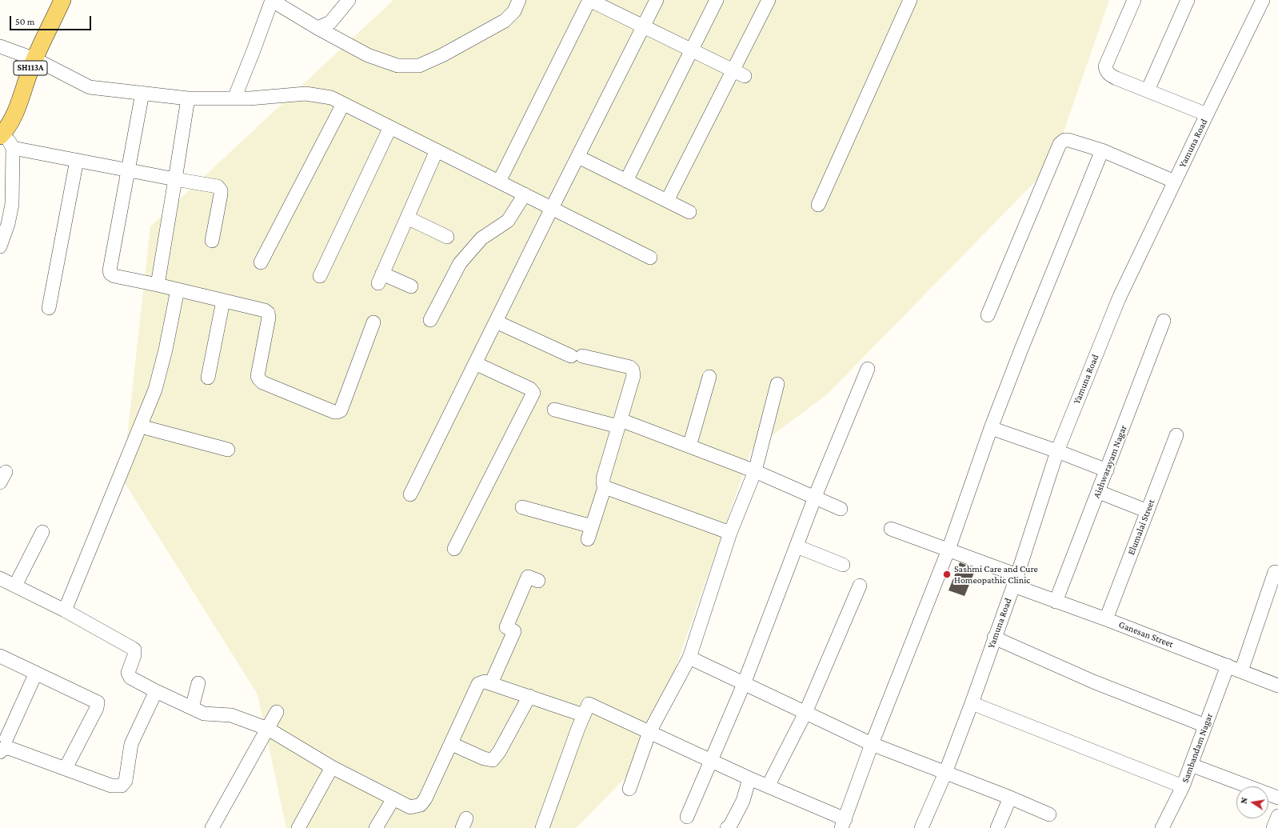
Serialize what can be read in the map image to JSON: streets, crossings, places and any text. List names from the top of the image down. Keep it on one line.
{"streets":{"main road":["SH113A"],"street":["Yamuna Road","Aishwarayam Nagar","Elumalai Street","Ganesan Street","Sambandam Nagar"]},"crossings":[["Yamuna Road","Ganesan Street"],["Aishwarayam Nagar","Ganesan Street"],["Elumalai Street","Ganesan Street"],["Ganesan Street","Sambandam Nagar"]],"places":["Sashmi Care and Cure Homeopathic Clinic"],"scale_bar":"50 m","north":"left"}
